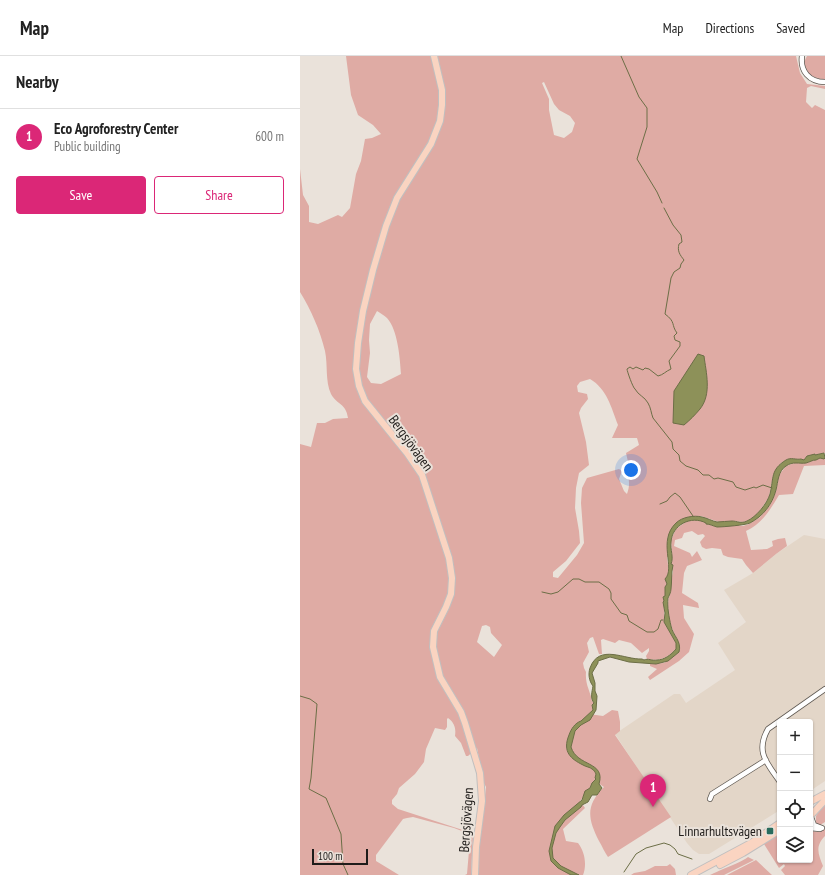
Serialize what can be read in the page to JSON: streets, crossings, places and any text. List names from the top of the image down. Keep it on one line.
{"streets":{"main road":["Bergsjövägen"]},"places":{"transit":["Linnarhultsvägen"]},"scale_bar":"100 m","page":{"header":"Map","nav":["Map","Directions","Saved"],"heading":"Nearby","list":[{"mark":"1","name":"Eco Agroforestry Center","note":"Public building","value":"600 m"}],"buttons":["Save","Share"],"map_buttons":["+","−"],"pins":"1","scale":"100 m"}}
